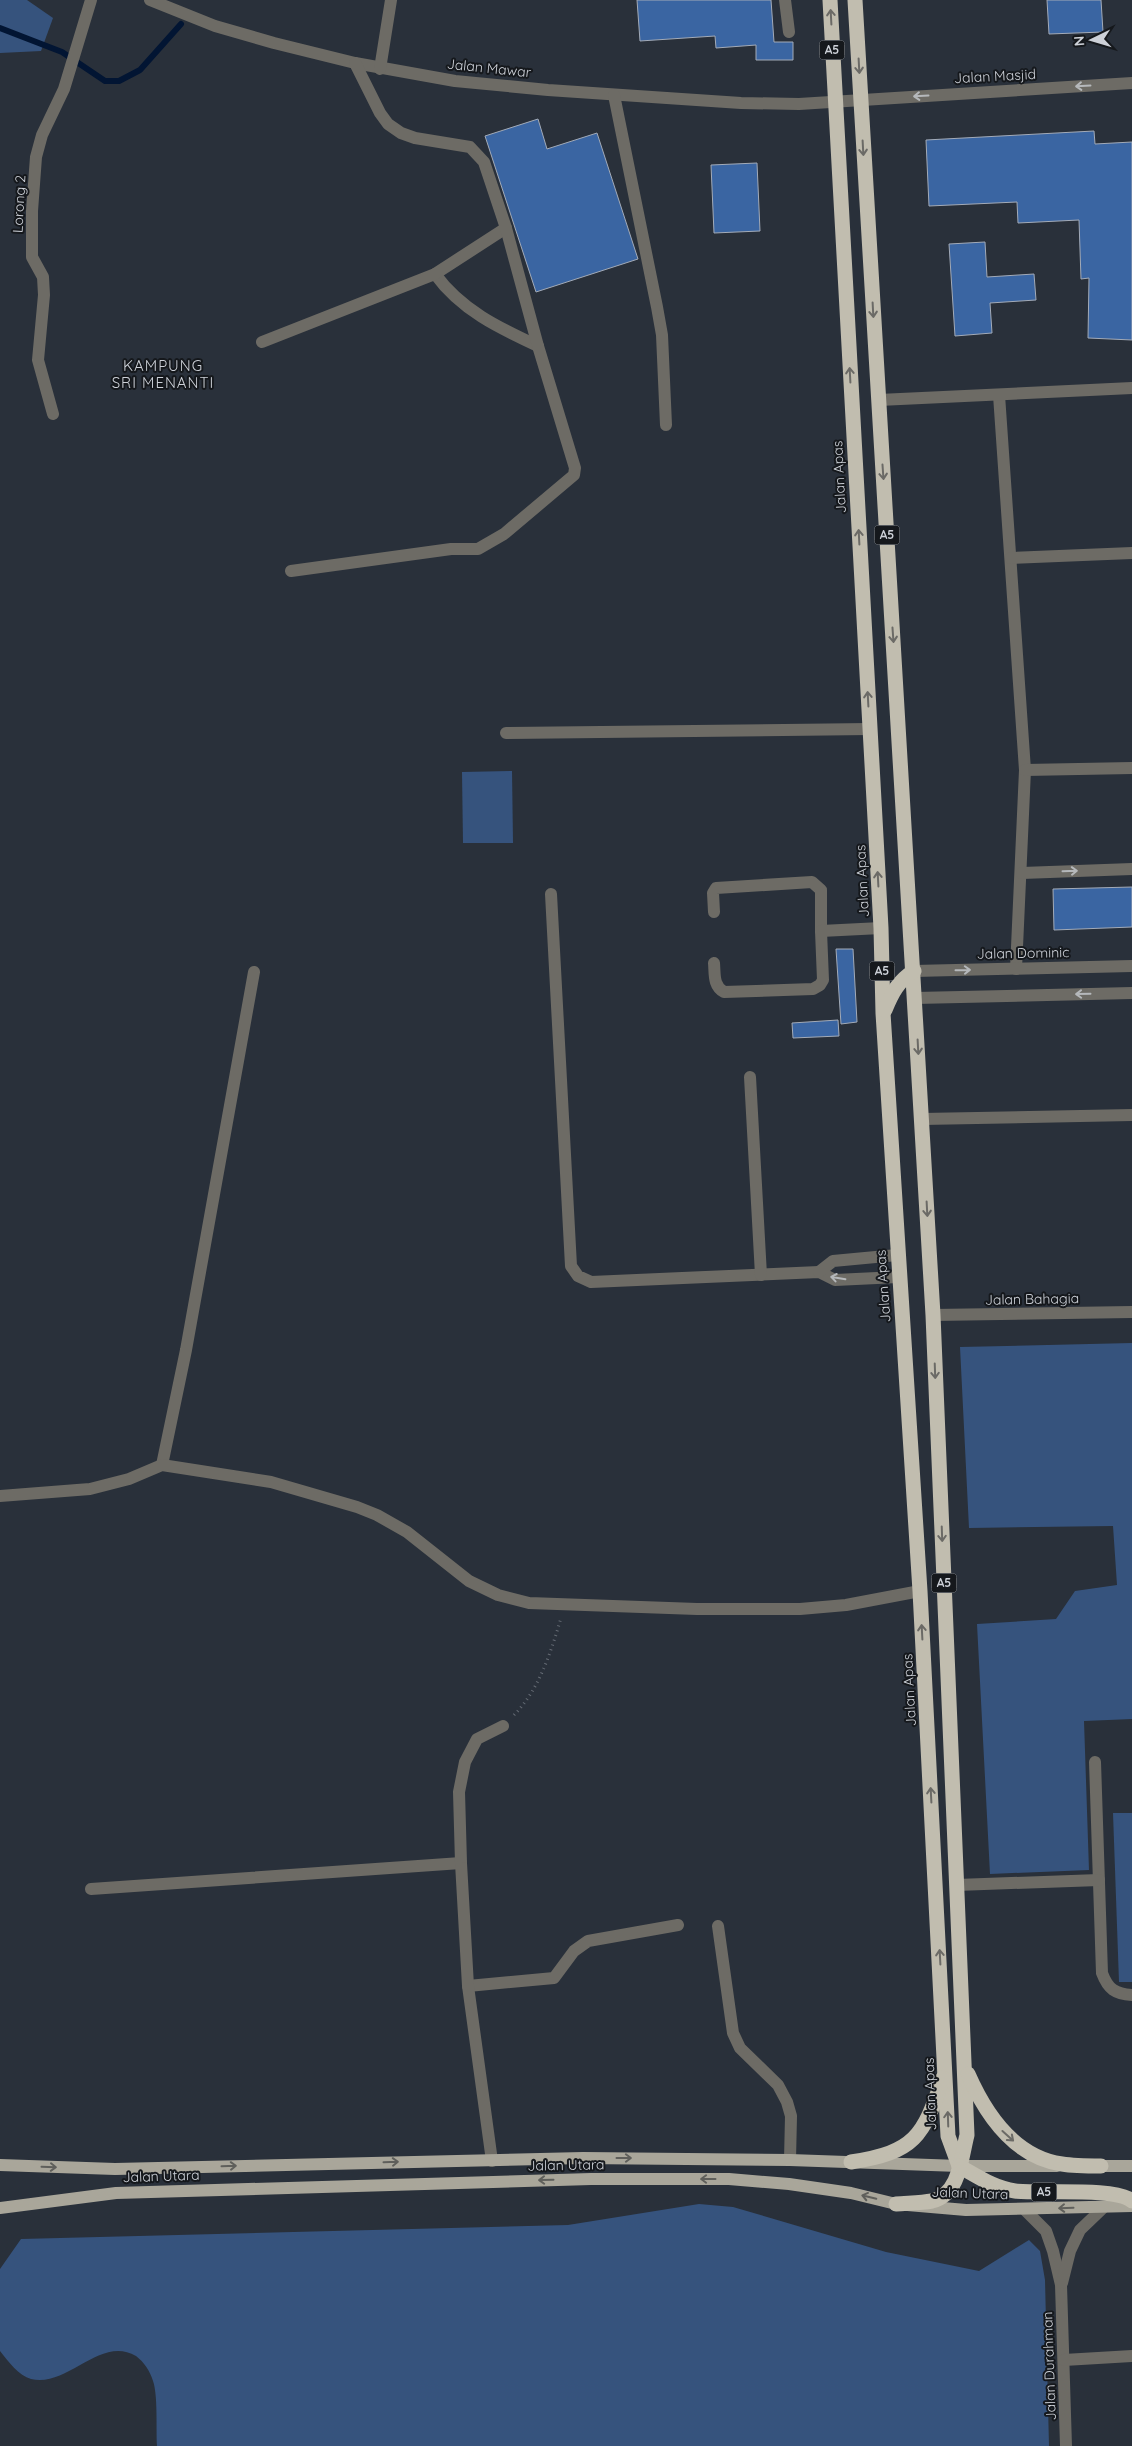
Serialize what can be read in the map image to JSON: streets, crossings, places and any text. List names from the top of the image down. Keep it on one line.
{"streets":{"highway":["A5","Jalan Apas"],"main road":["Jalan Utara"],"street":["Jalan Mawar","Jalan Masjid","Lorong 2","Jalan Dominic","Jalan Bahagia","Jalan Durahman"]},"crossings":[["A5","Jalan Mawar"],["A5","Jalan Masjid"],["A5","Jalan Apas"],["A5","Jalan Dominic"],["A5","Jalan Bahagia"],["A5","Jalan Utara"],["Jalan Mawar","Jalan Masjid"],["Jalan Mawar","Jalan Apas"],["Jalan Masjid","Jalan Apas"],["Jalan Apas","Jalan Utara"],["Jalan Utara","Jalan Durahman"]],"one_way":["Jalan Masjid"],"districts":["KAMPUNG SRI MENANTI"],"north":"left"}
